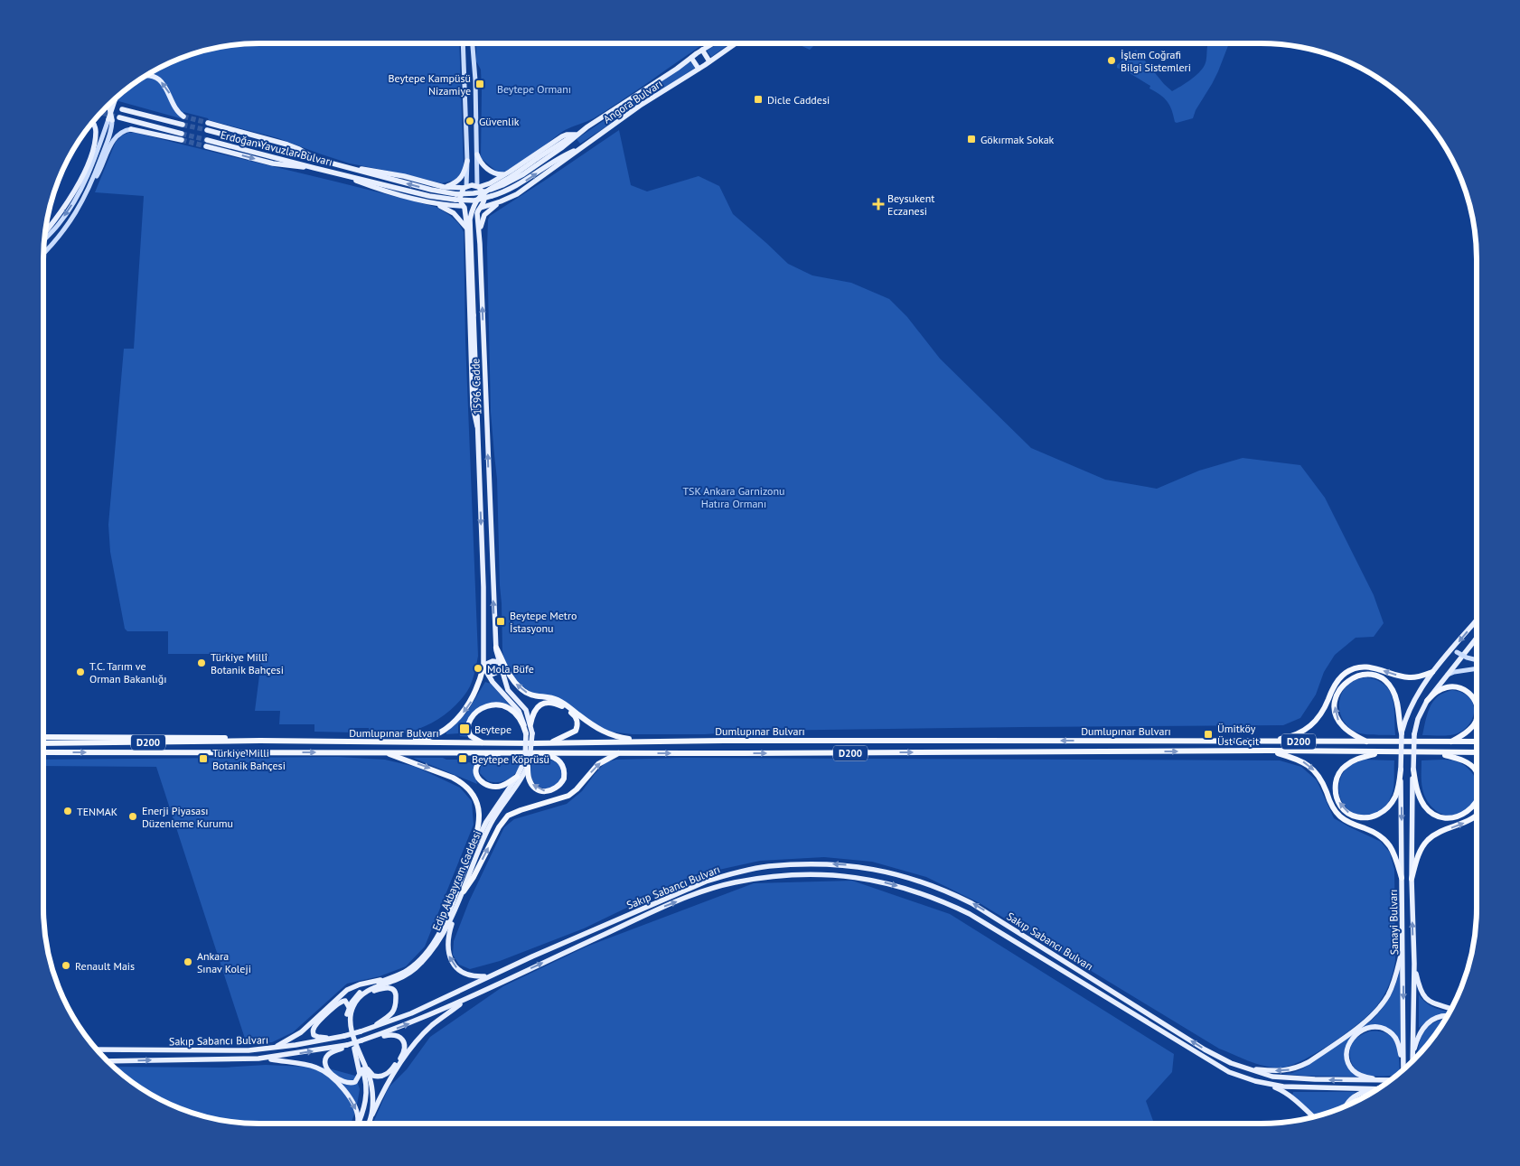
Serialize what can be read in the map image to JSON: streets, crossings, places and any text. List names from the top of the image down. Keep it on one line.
{"streets":{"highway":["Dumlupınar Bulvarı","D200"],"main road":["Angora Bulvarı","Erdoğan Yavuzlar Bulvarı","1596. Cadde","Edip Akbayram Caddesi","Sakıp Sabancı Bulvarı","Sanayi Bulvarı"]},"crossings":[["Angora Bulvarı","Erdoğan Yavuzlar Bulvarı"],["Angora Bulvarı","1596. Cadde"],["Erdoğan Yavuzlar Bulvarı","1596. Cadde"]],"parks":["Beytepe Ormanı","TSK Ankara Garnizonu Hatıra Ormanı"],"places":{"other":["İşlem Coğrafi Bilgi Sistemleri","Güvenlik","Türkiye Millî Botanik Bahçesi","Mola Büfe","T.C. Tarım ve Orman Bakanlığı","TENMAK","Enerji Piyasası Düzenleme Kurumu","Ankara Sınav Koleji","Renault Mais"],"transit":["Beytepe Kampüsü Nizamiye","Dicle Caddesi","Gökırmak Sokak","Beytepe Metro İstasyonu","Beytepe","Ümitköy Üst Geçit","Türkiye Milli Botanik Bahçesi","Beytepe Köprüsü"],"health":["Beysukent Eczanesi"]}}
